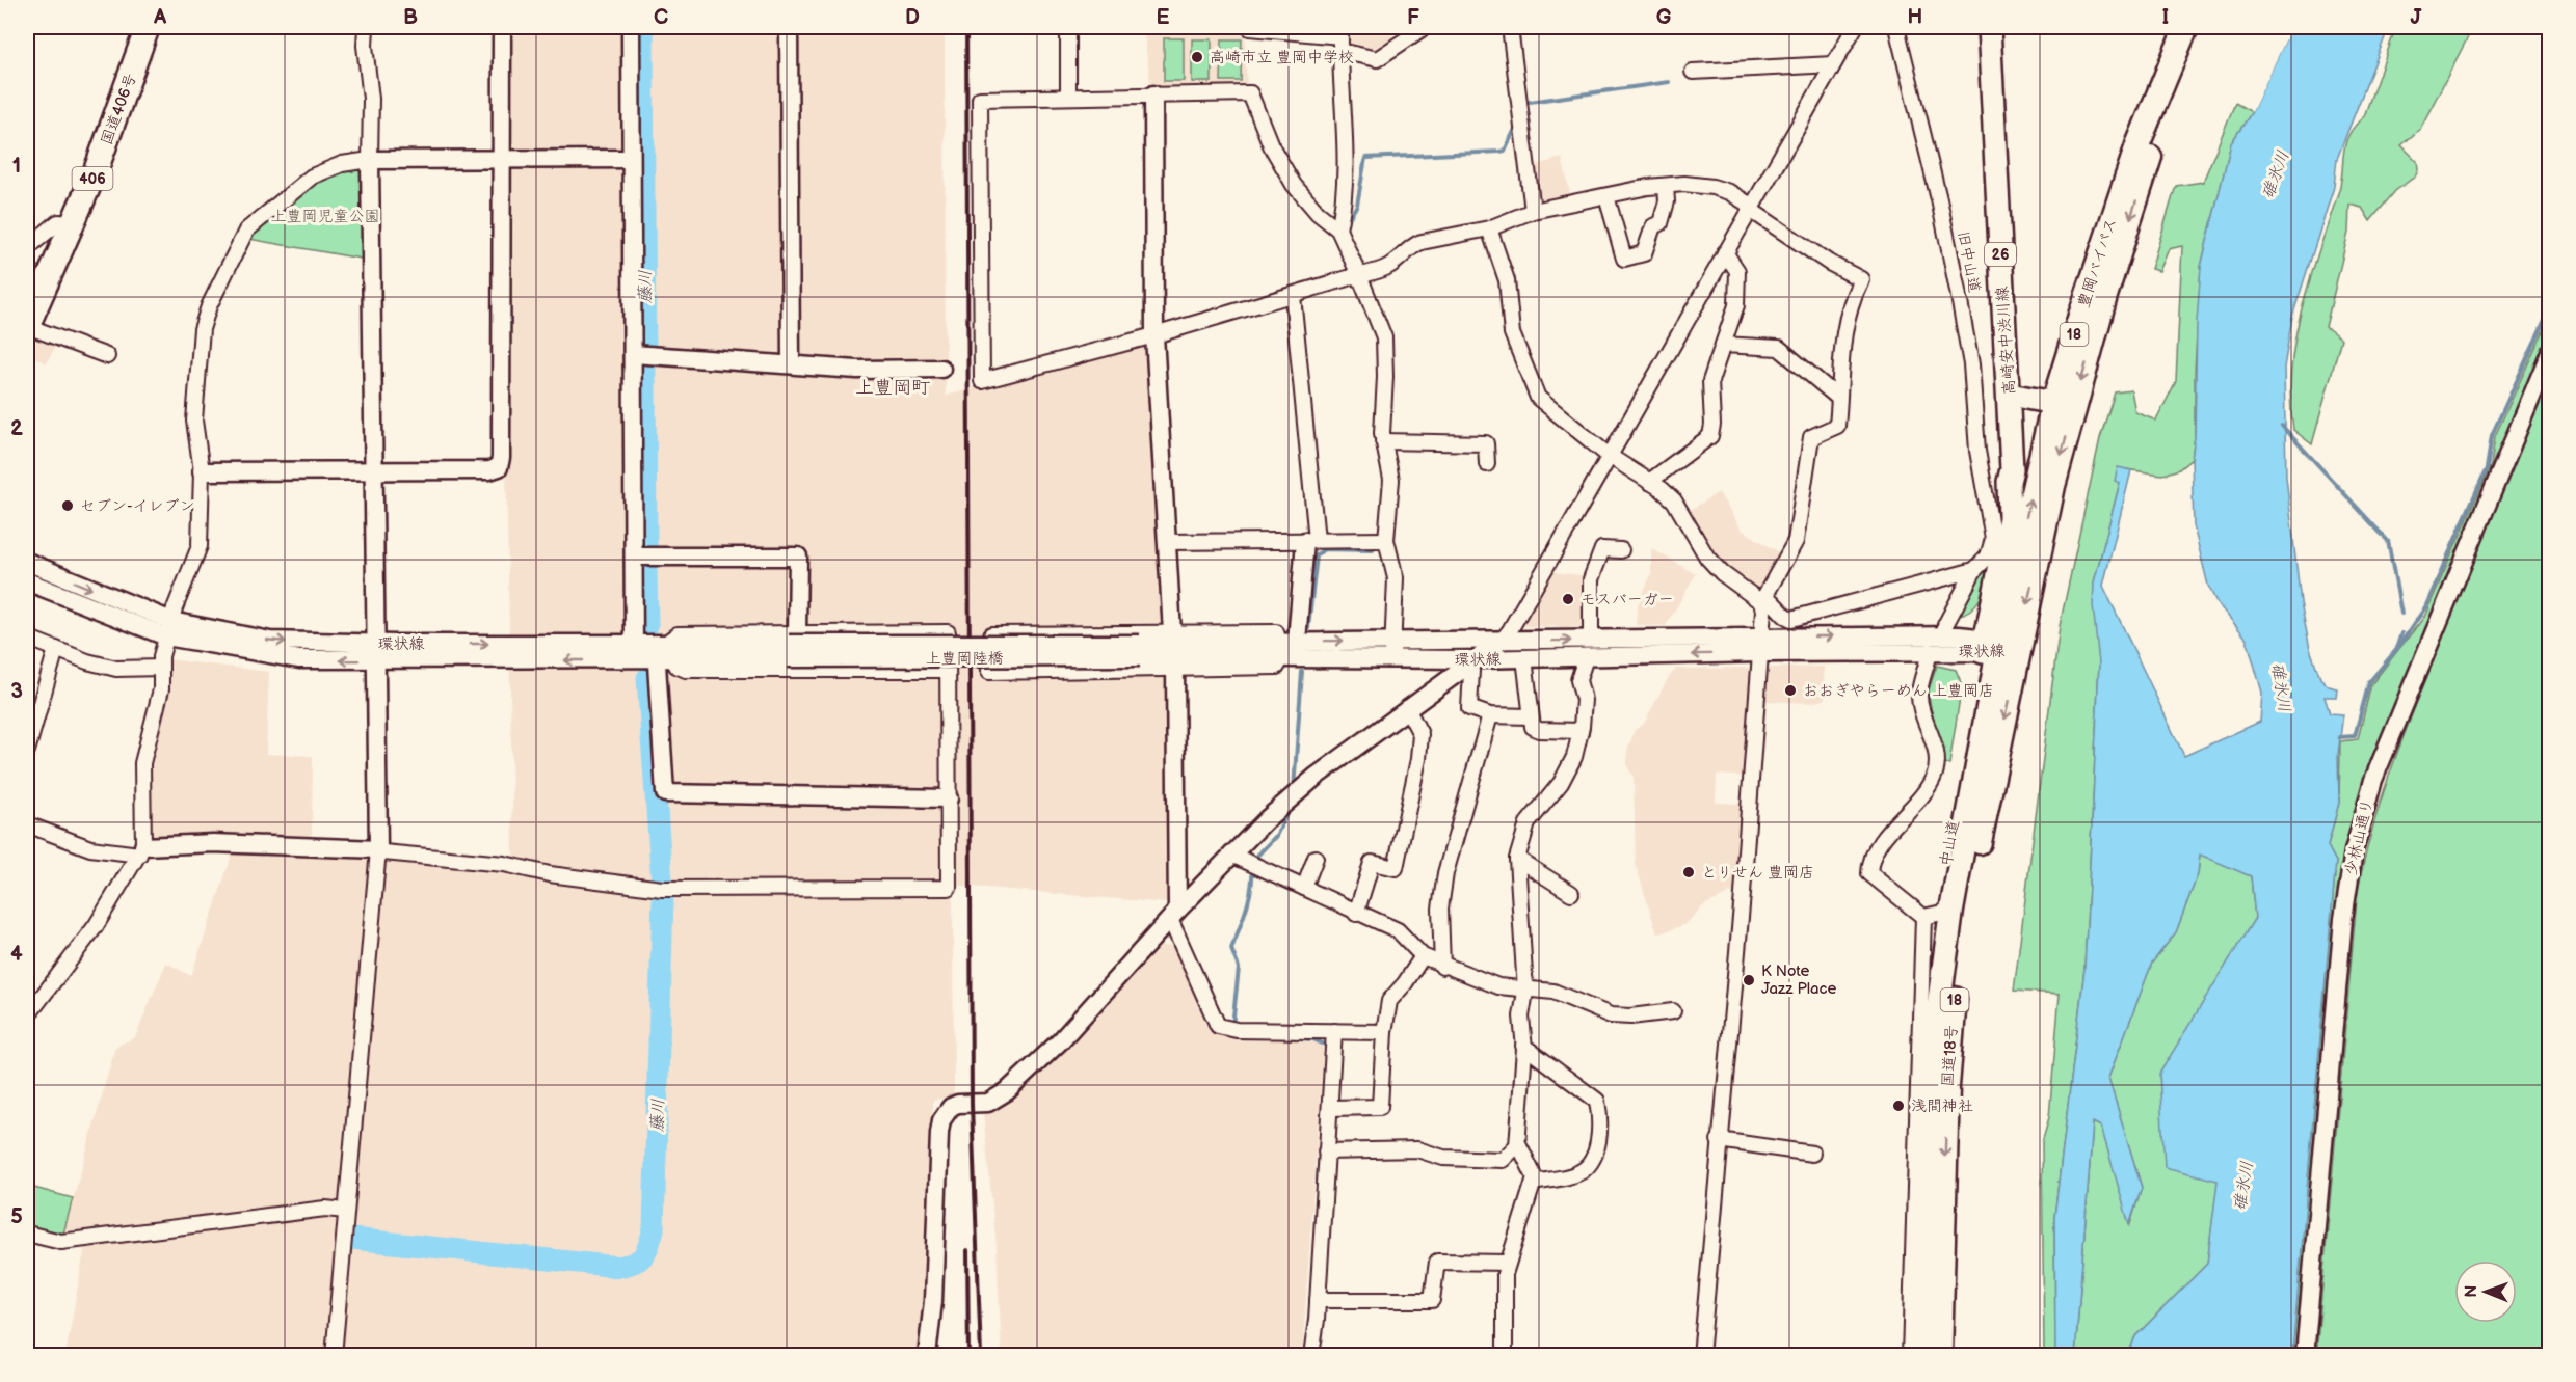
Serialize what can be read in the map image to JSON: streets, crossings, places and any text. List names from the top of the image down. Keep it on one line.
{"streets":{"highway":["国道406号","406","豊岡バイパス","18","中山道","国道18号"],"main road":["26","高崎安中渋川線"],"street":["旧中山道","環状線","上豊岡陸橋","少林山通り"]},"crossings":[["旧中山道","環状線"],["豊岡バイパス","高崎安中渋川線"],["豊岡バイパス","環状線"],["豊岡バイパス","中山道"],["豊岡バイパス","国道18号"],["高崎安中渋川線","環状線"],["高崎安中渋川線","中山道"],["高崎安中渋川線","国道18号"],["環状線","上豊岡陸橋"],["環状線","中山道"],["環状線","国道18号"],["中山道","国道18号"]],"districts":["上豊岡町"],"water":["碓氷川","藤川"],"parks":["上豊岡児童公園"],"places":["高崎市立 豊岡中学校","セブン-イレブン","モスバーガー","おおぎやらーめん 上豊岡店","とりせん 豊岡店","K Note Jazz Place","浅間神社"],"north":"left","grid":{"columns":["A","B","C","D","E","F","G","H","I","J"],"rows":["1","2","3","4","5"]}}
